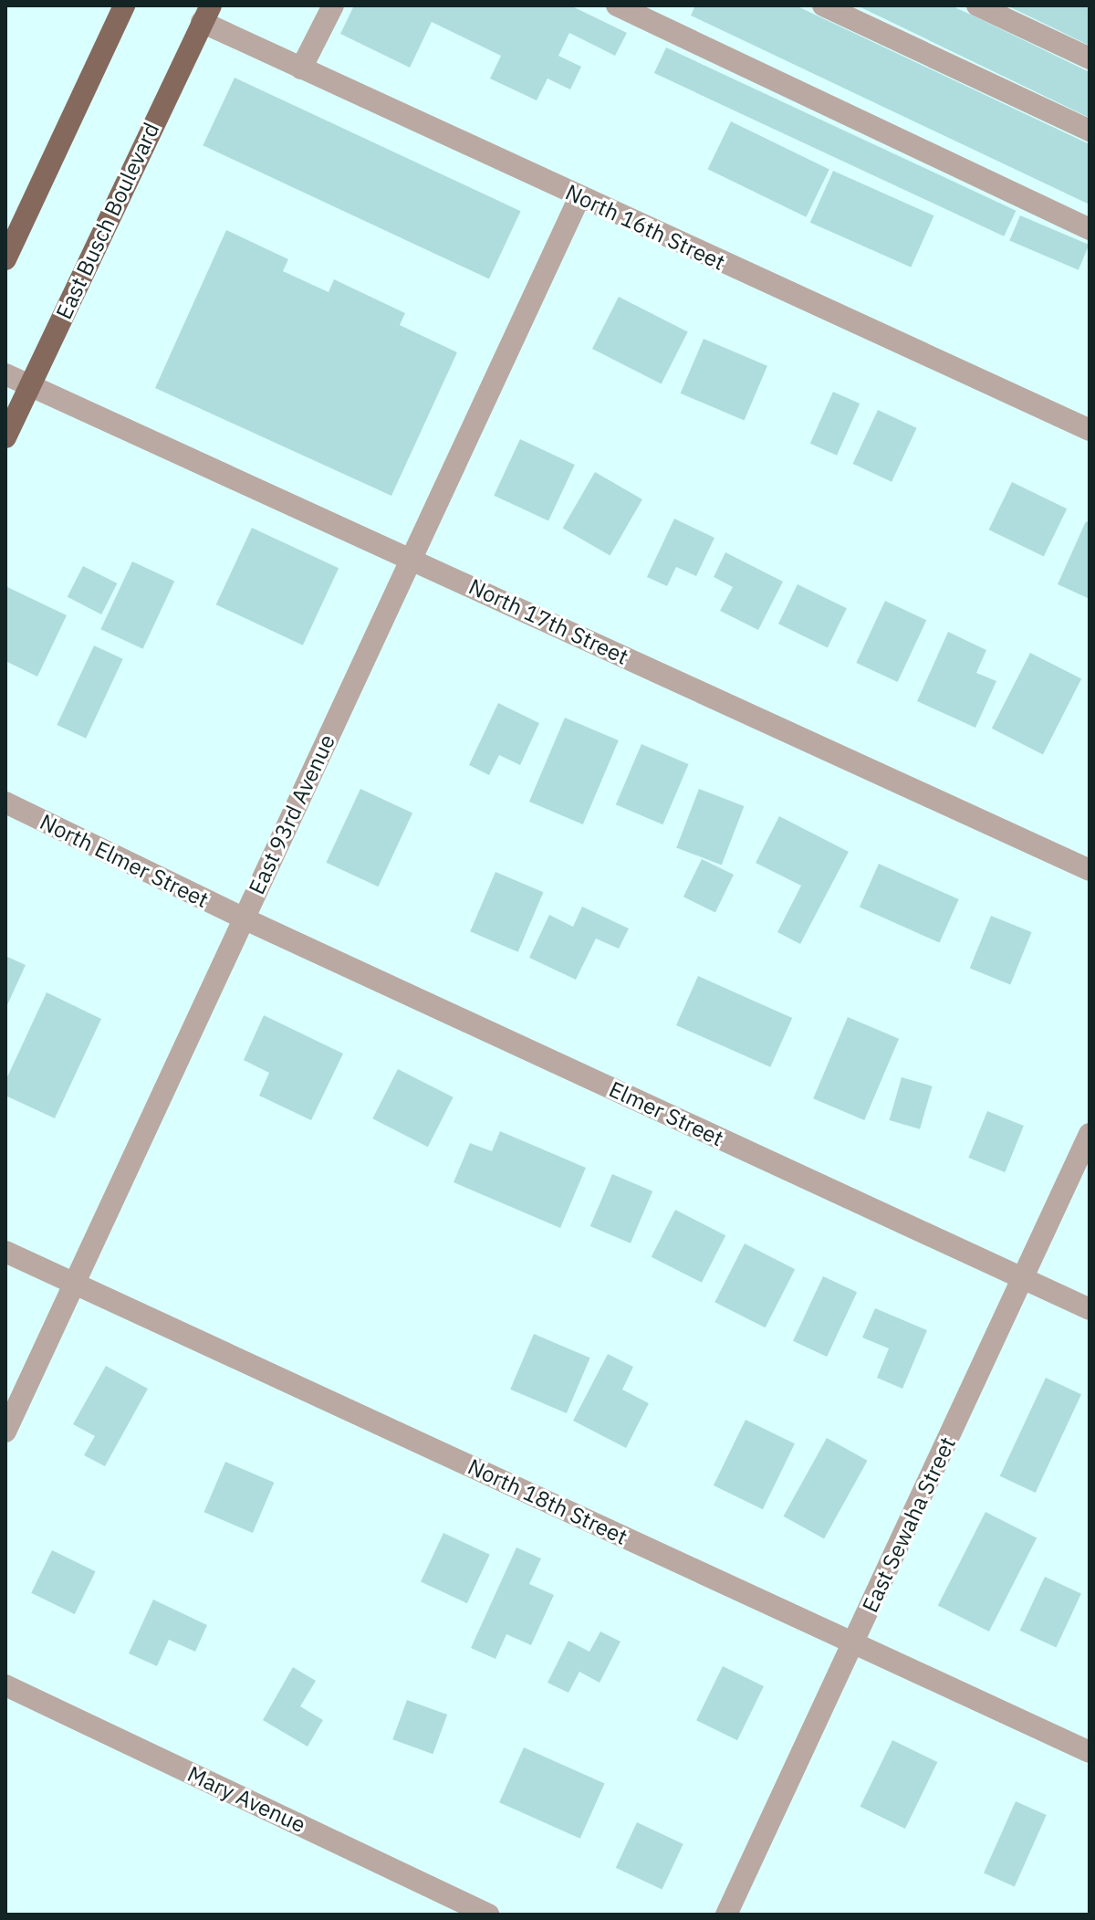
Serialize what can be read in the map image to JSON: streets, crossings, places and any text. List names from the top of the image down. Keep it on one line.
{"streets":{"main road":["East Busch Boulevard"],"street":["North 16th Street","North 17th Street","East 93rd Avenue","North Elmer Street","Elmer Street","North 18th Street","East Sewaha Street","Mary Avenue"]},"crossings":[["East Busch Boulevard","North 16th Street"],["East Busch Boulevard","North 17th Street"],["North 16th Street","East 93rd Avenue"],["North 17th Street","East 93rd Avenue"],["East 93rd Avenue","North Elmer Street"],["East 93rd Avenue","Elmer Street"],["East 93rd Avenue","North 18th Street"],["North Elmer Street","Elmer Street"],["Elmer Street","East Sewaha Street"],["North 18th Street","East Sewaha Street"]]}
